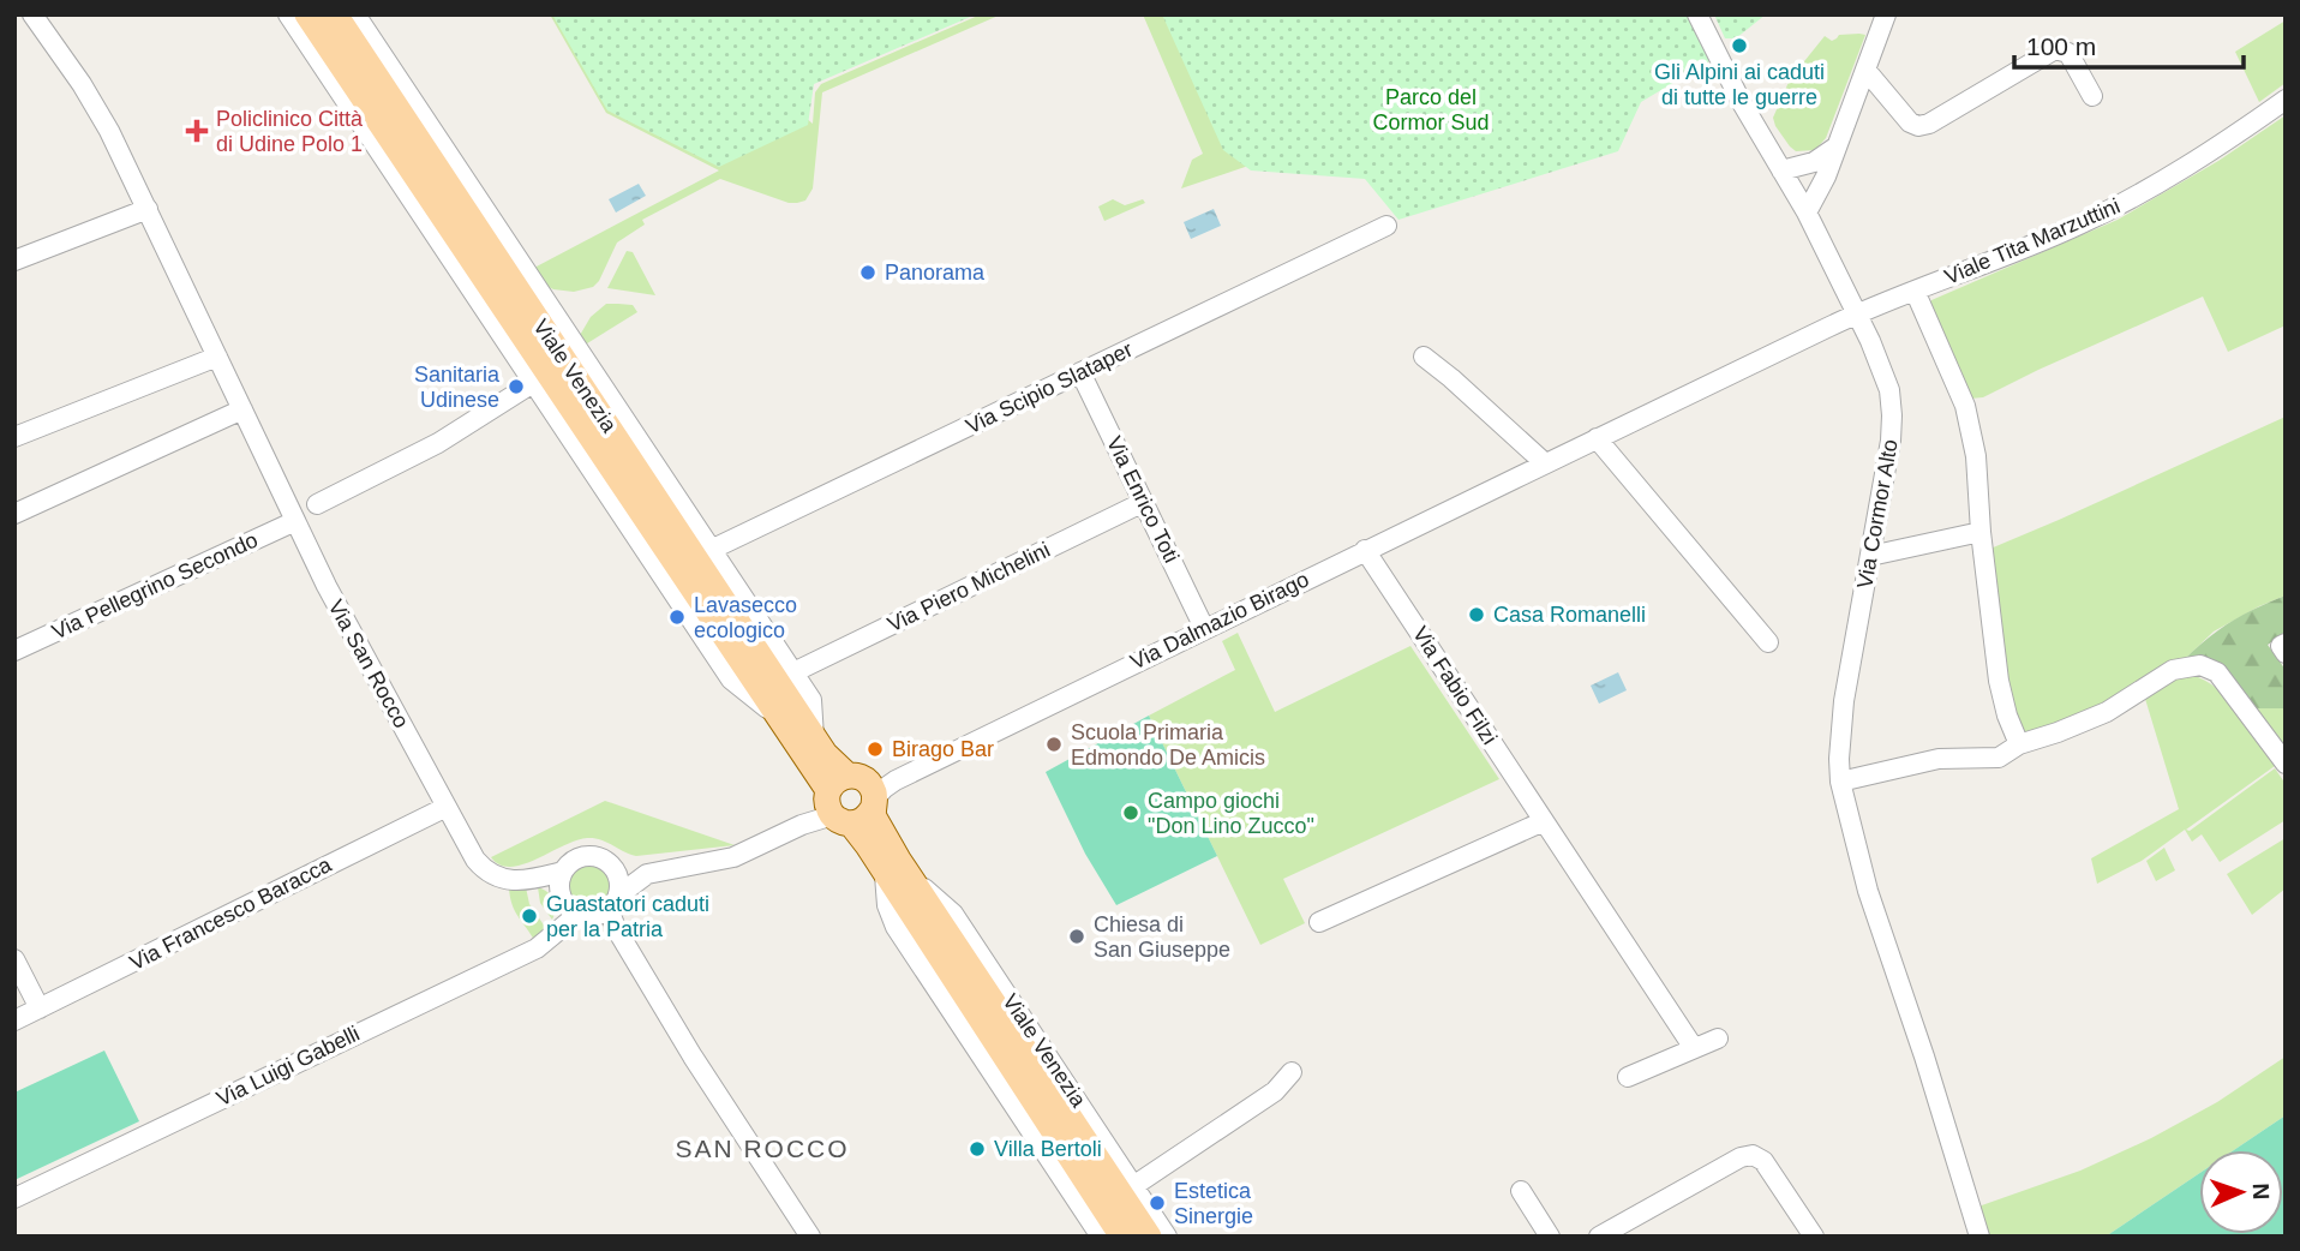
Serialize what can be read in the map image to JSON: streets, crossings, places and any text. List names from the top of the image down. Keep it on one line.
{"streets":{"main road":["Viale Venezia"],"street":["Viale Tita Marzuttini","Via Scipio Slataper","Via Enrico Toti","Via Cormor Alto","Via Pellegrino Secondo","Via Piero Michelini","Via Dalmazio Birago","Via San Rocco","Via Fabio Filzi","Via Francesco Baracca","Via Luigi Gabelli"]},"crossings":[["Viale Tita Marzuttini","Via Cormor Alto"],["Viale Tita Marzuttini","Via Dalmazio Birago"],["Viale Venezia","Via Scipio Slataper"],["Viale Venezia","Via Piero Michelini"],["Viale Venezia","Via Dalmazio Birago"],["Via Scipio Slataper","Via Enrico Toti"],["Via Enrico Toti","Via Piero Michelini"],["Via Enrico Toti","Via Dalmazio Birago"],["Via Cormor Alto","Via Dalmazio Birago"],["Via Pellegrino Secondo","Via San Rocco"],["Via Dalmazio Birago","Via Fabio Filzi"],["Via San Rocco","Via Francesco Baracca"],["Via San Rocco","Via Luigi Gabelli"]],"districts":["SAN ROCCO"],"parks":["Parco del Cormor Sud"],"places":{"other":["Gli Alpini ai caduti di tutte le guerre","Panorama","Sanitaria Udinese","Casa Romanelli","Lavasecco ecologico","Scuola Primaria Edmondo De Amicis","Birago Bar","Campo giochi \"Don Lino Zucco\"","Guastatori caduti per la Patria","Chiesa di San Giuseppe","Villa Bertoli","Estetica Sinergie"],"health":["Policlinico Città di Udine Polo 1"]},"scale_bar":"100 m","north":"right"}
